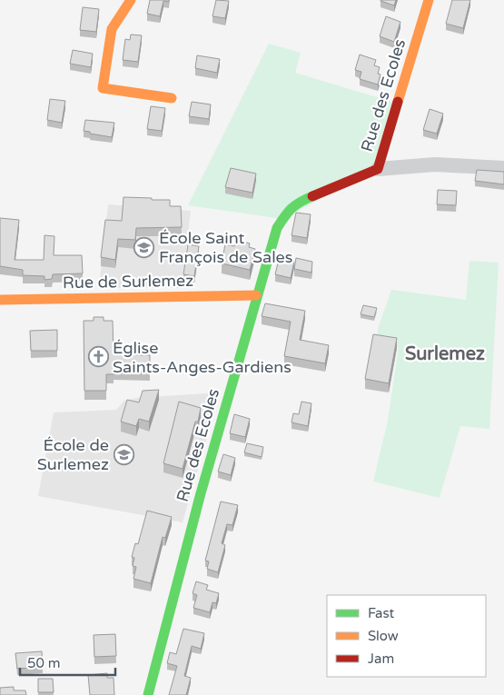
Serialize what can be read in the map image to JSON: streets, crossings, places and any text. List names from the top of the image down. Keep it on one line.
{"streets":{"street":["Rue des Ecoles","Rue de Surlemez"]},"crossings":[["Rue des Ecoles","Rue de Surlemez"]],"districts":["Surlemez"],"places":{"school or university":["École Saint François de Sales","École de Surlemez"],"church":["Église Saints-Anges-Gardiens"]},"legend":["Fast","Slow","Jam"],"scale_bar":"50 m"}
